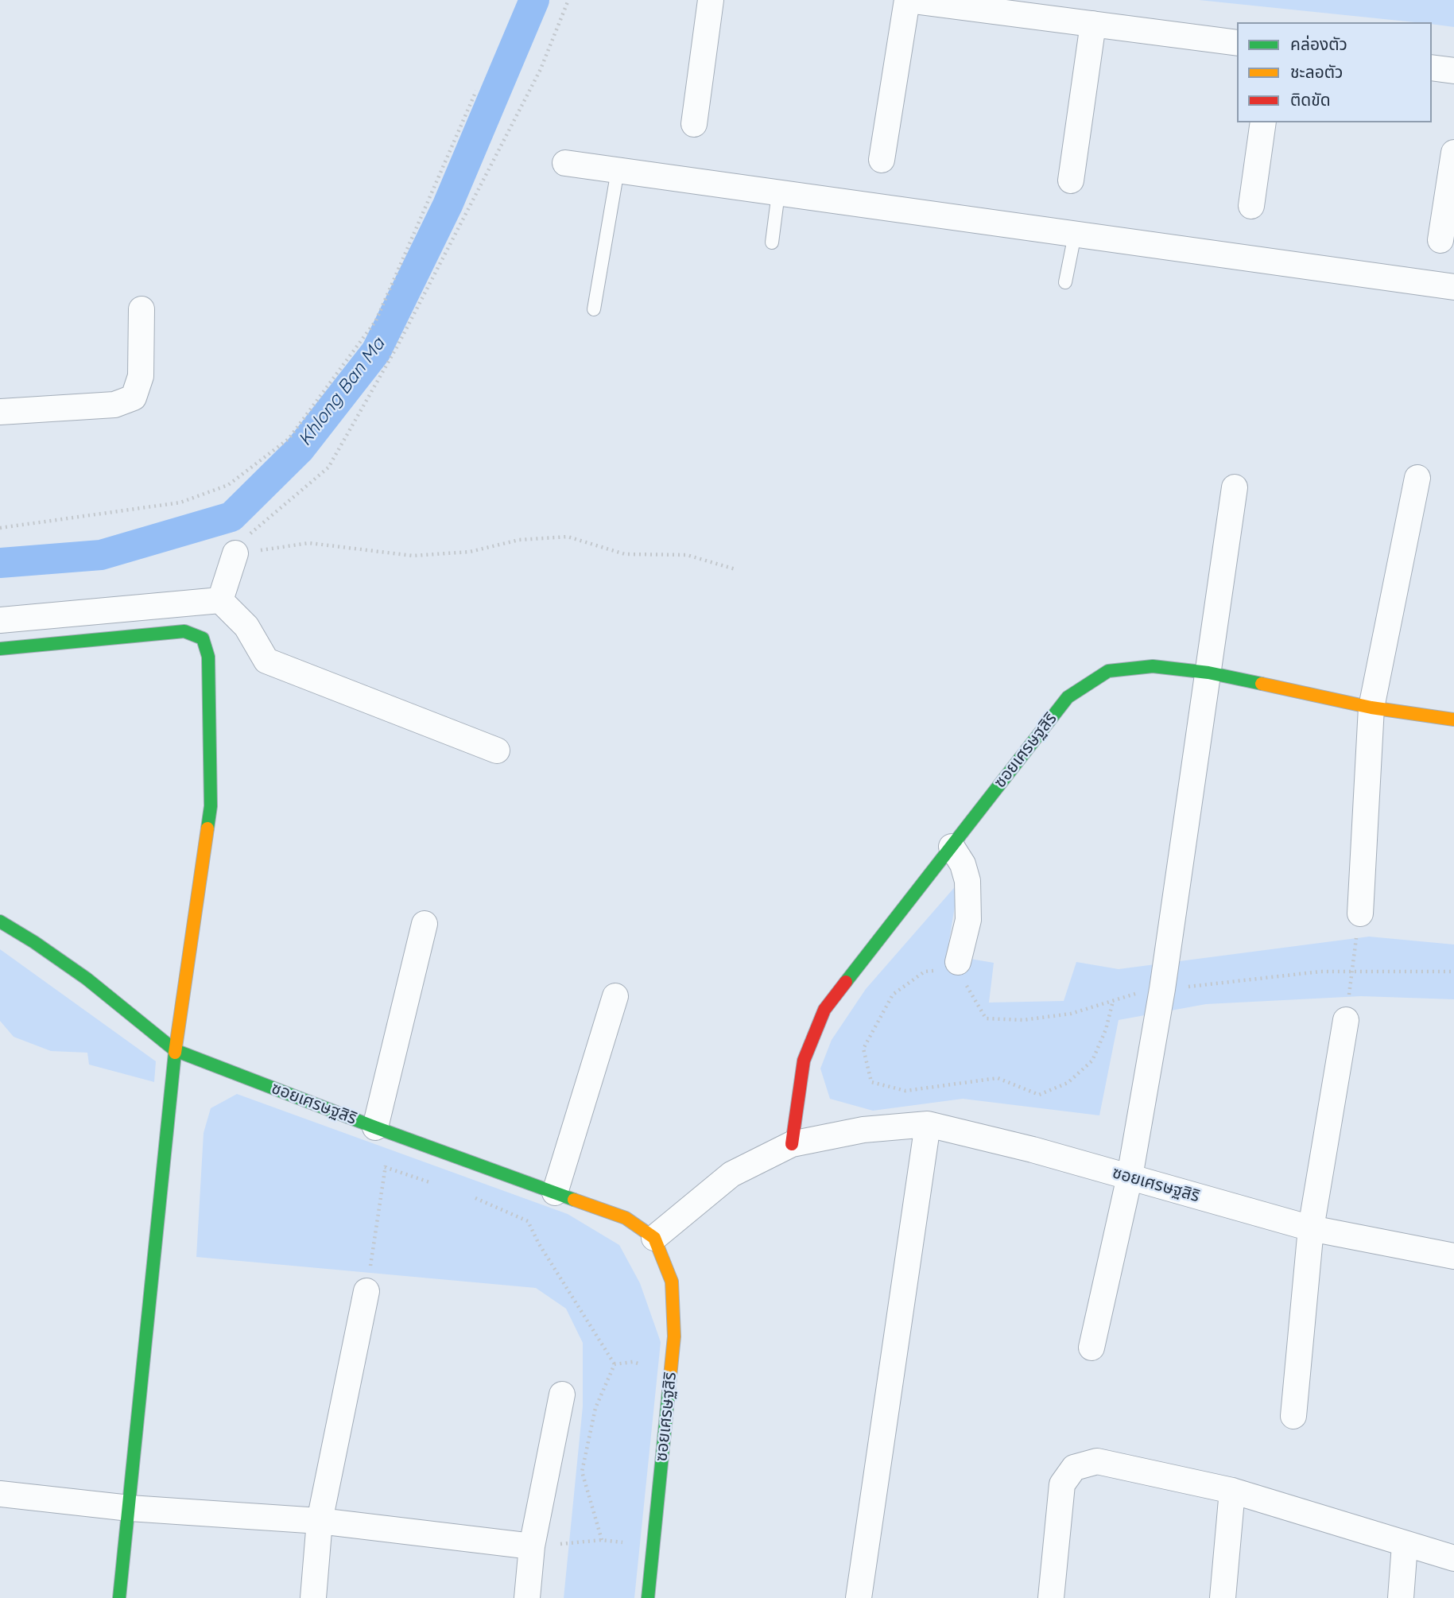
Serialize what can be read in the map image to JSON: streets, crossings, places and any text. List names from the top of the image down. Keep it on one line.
{"streets":{"street":["ซอยเศรษฐสิริ"]},"water":["Khlong Ban Ma"],"legend":["คล่องตัว","ชะลอตัว","ติดขัด"]}
